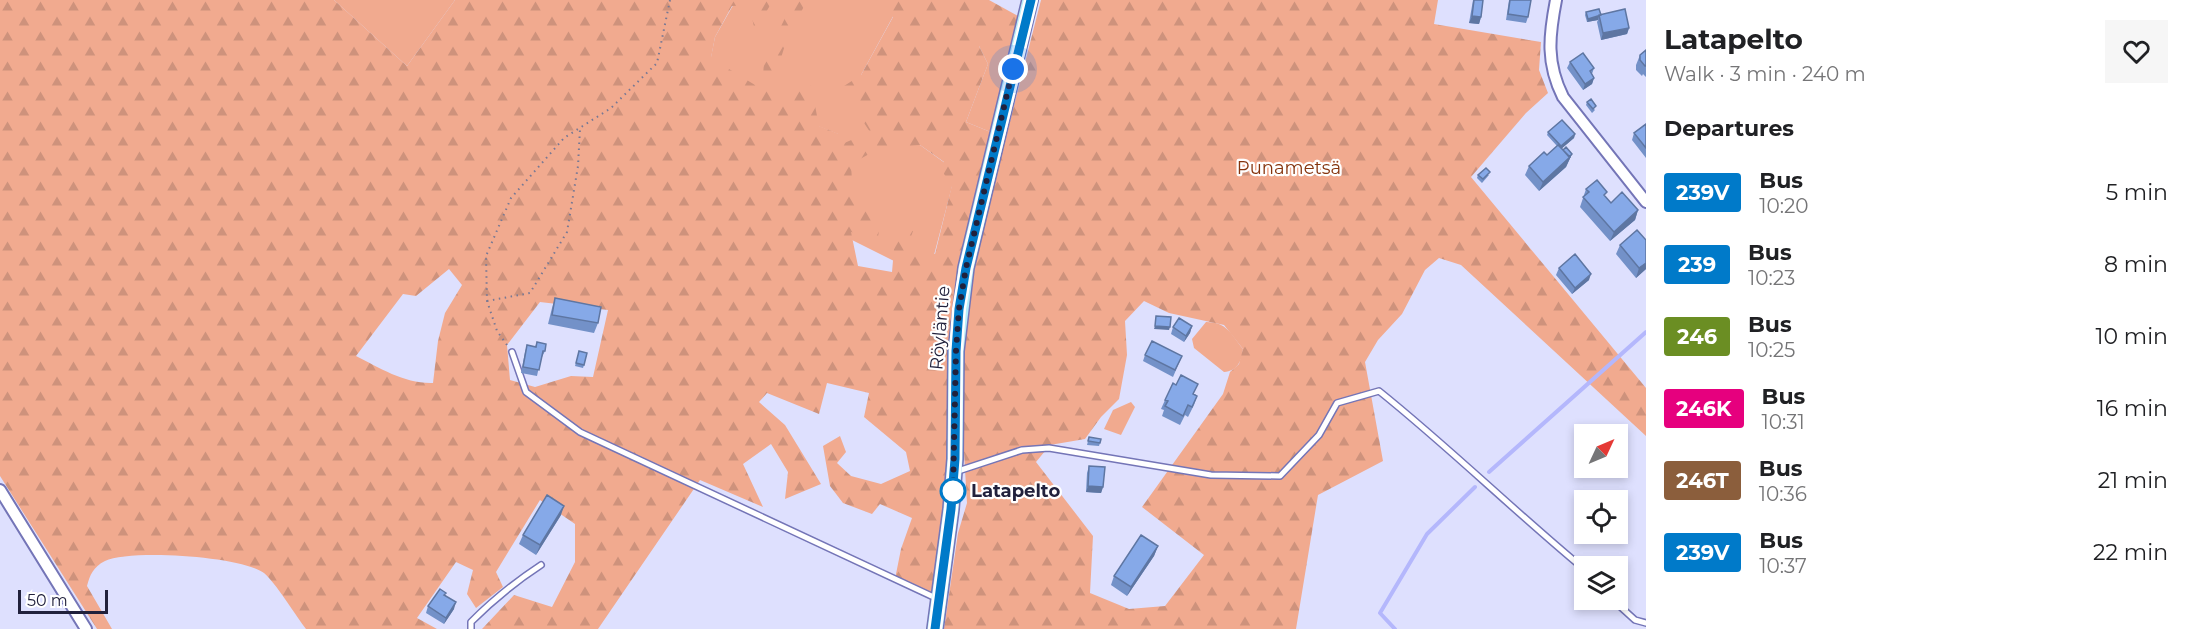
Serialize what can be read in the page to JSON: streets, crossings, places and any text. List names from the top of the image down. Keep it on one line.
{"streets":{"street":["Röyläntie"]},"parks":["Punametsä"],"places":["Latapelto"],"lines":["bus line 239V"],"scale_bar":"50 m","north":"top right","page":{"heading":[["Latapelto","Walk · 3 min · 240 m"],"Departures"],"list":[{"mark":"239V","name":"Bus","note":"10:20","value":"5 min"},{"mark":"239","name":"Bus","note":"10:23","value":"8 min"},{"mark":"246","name":"Bus","note":"10:25","value":"10 min"},{"mark":"246K","name":"Bus","note":"10:31","value":"16 min"},{"mark":"246T","name":"Bus","note":"10:36","value":"21 min"},{"mark":"239V","name":"Bus","note":"10:37","value":"22 min"}],"scale":"50 m"}}
